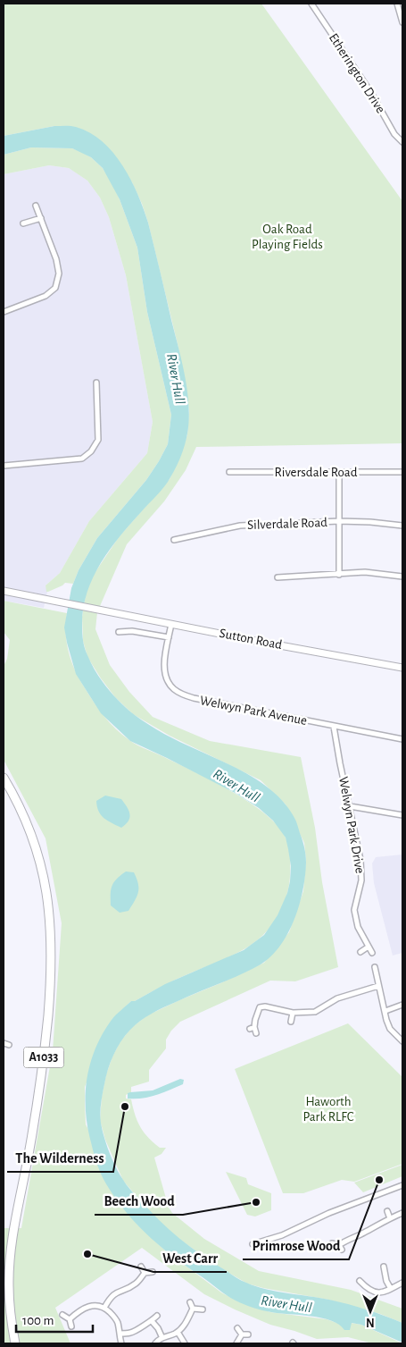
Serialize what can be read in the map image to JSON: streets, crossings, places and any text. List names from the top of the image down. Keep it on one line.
{"streets":{"highway":["A1033"],"street":["Etherington Drive","Riversdale Road","Silverdale Road","Sutton Road","Welwyn Park Avenue","Welwyn Park Drive"]},"crossings":[["Sutton Road","Welwyn Park Avenue"],["Welwyn Park Avenue","Welwyn Park Drive"]],"water":["River Hull"],"parks":["Oak Road Playing Fields","Haworth Park RLFC"],"places":["The Wilderness","Primrose Wood","Beech Wood","West Carr"],"scale_bar":"100 m","north":"bottom"}
